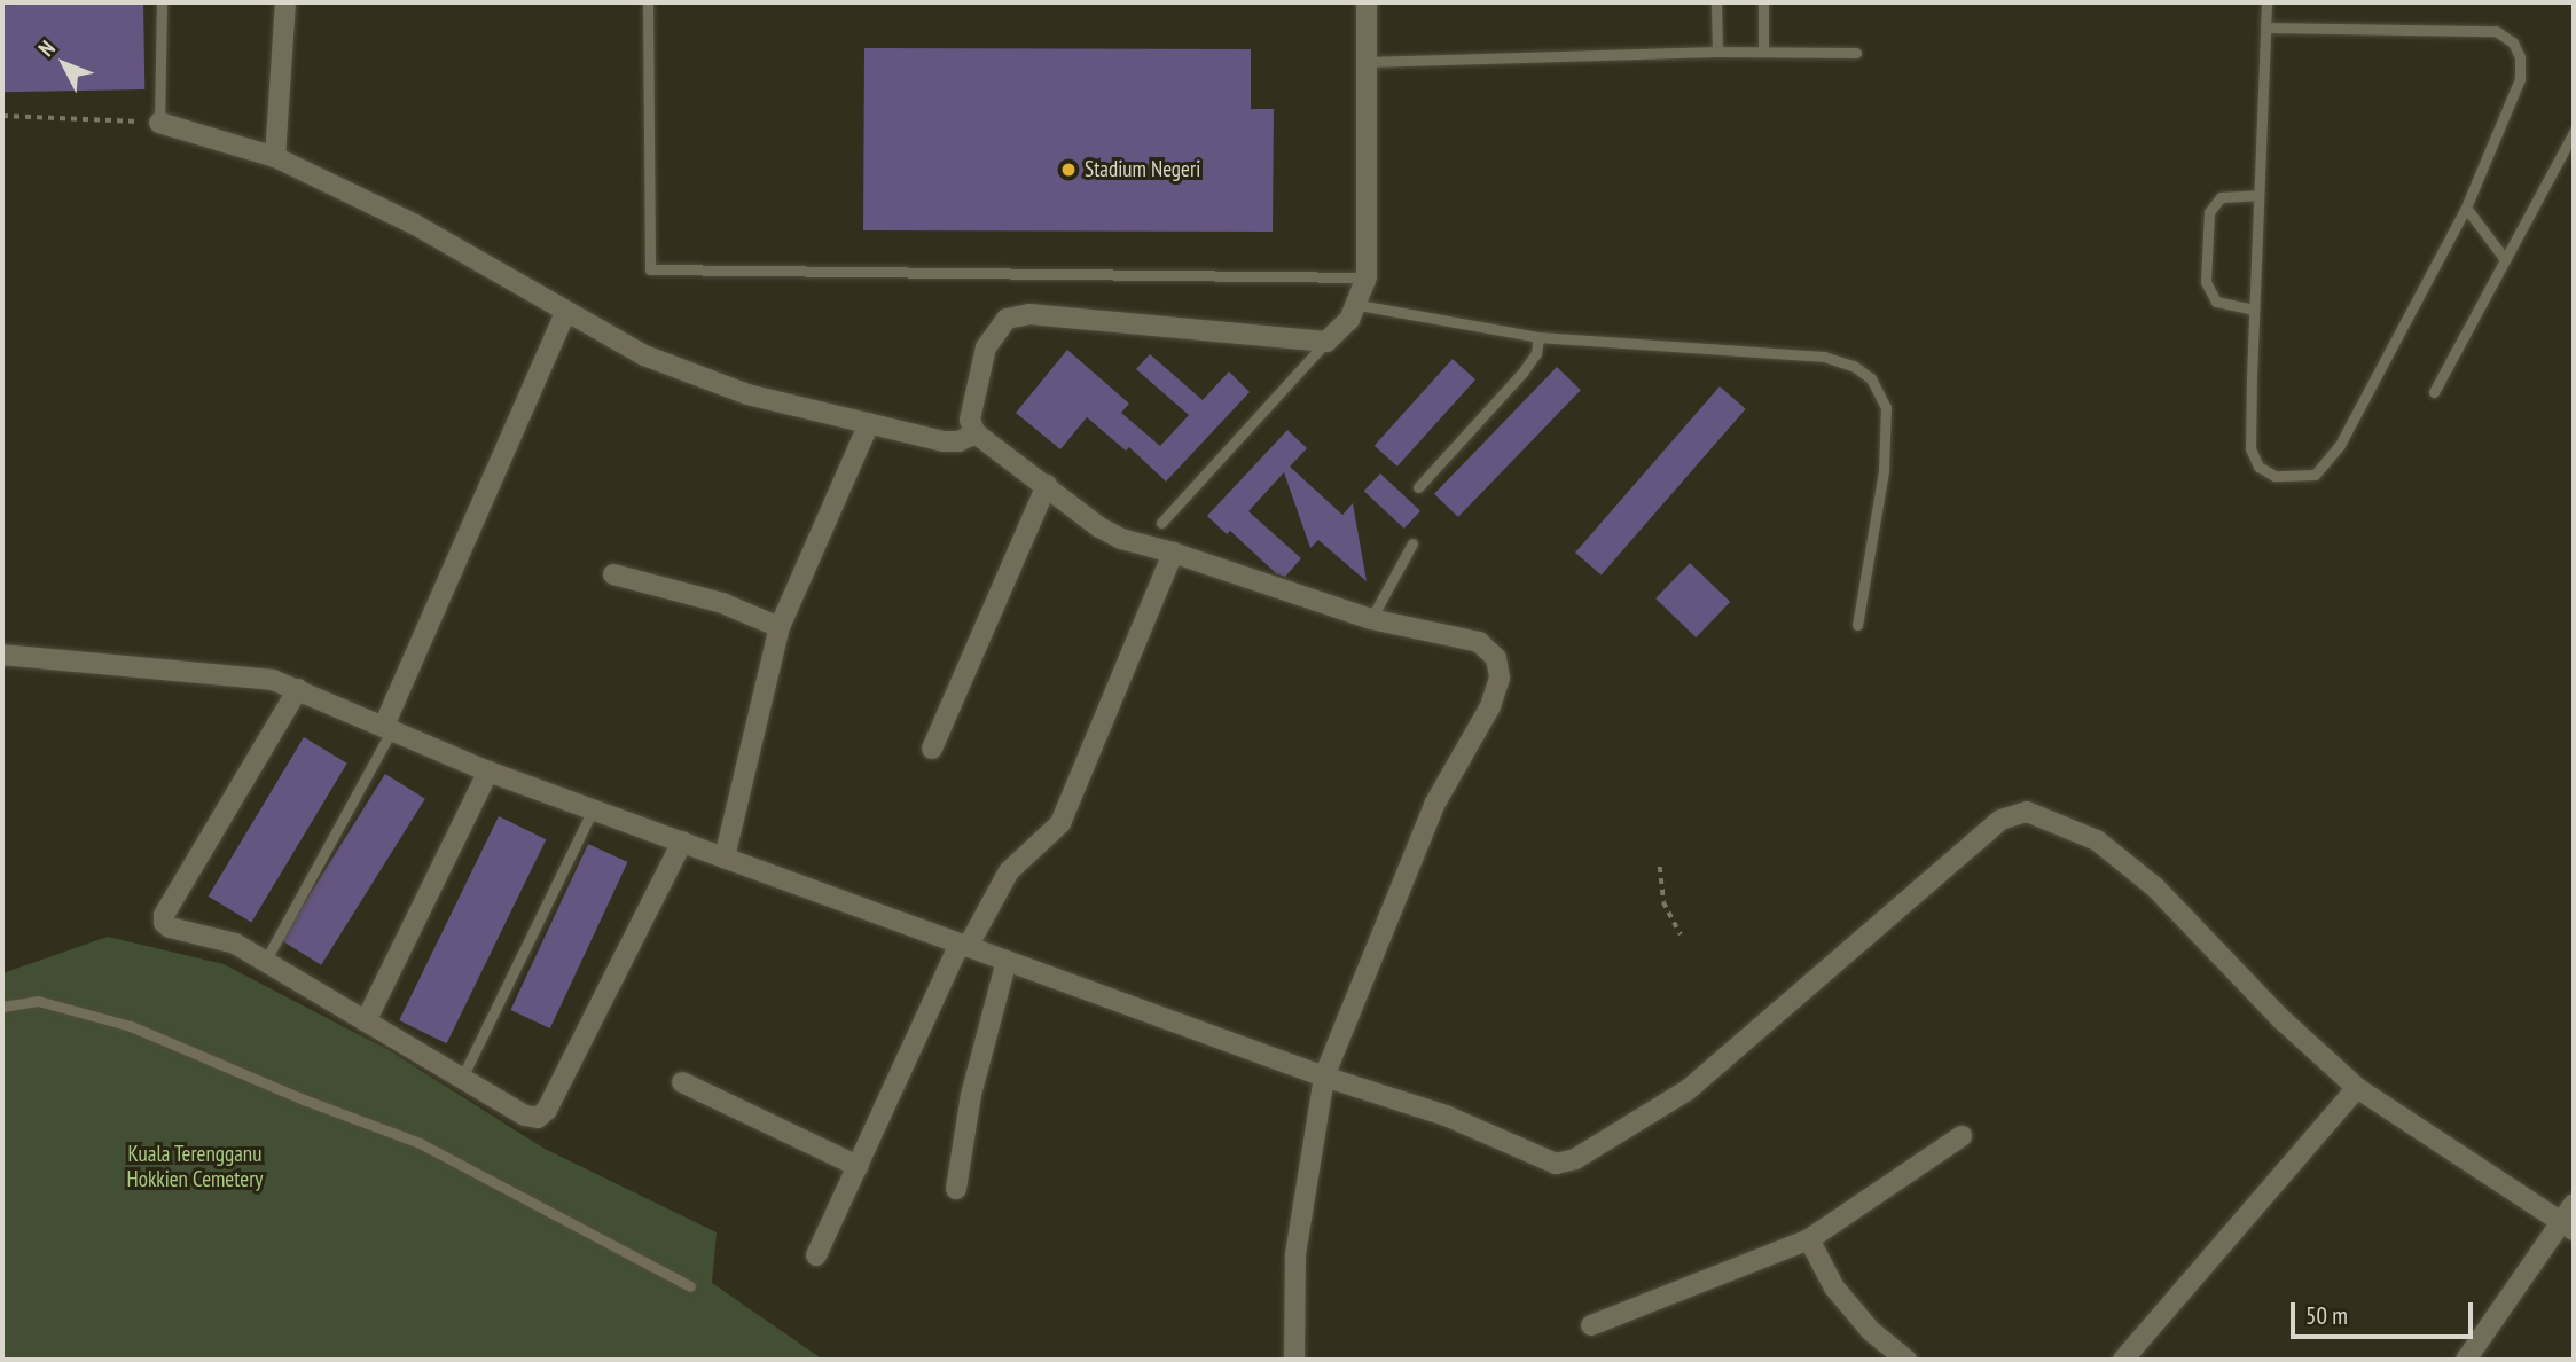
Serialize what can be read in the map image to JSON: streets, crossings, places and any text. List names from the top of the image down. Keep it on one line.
{"parks":["Kuala Terengganu Hokkien Cemetery"],"places":["Stadium Negeri"],"scale_bar":"50 m","north":"top left"}
